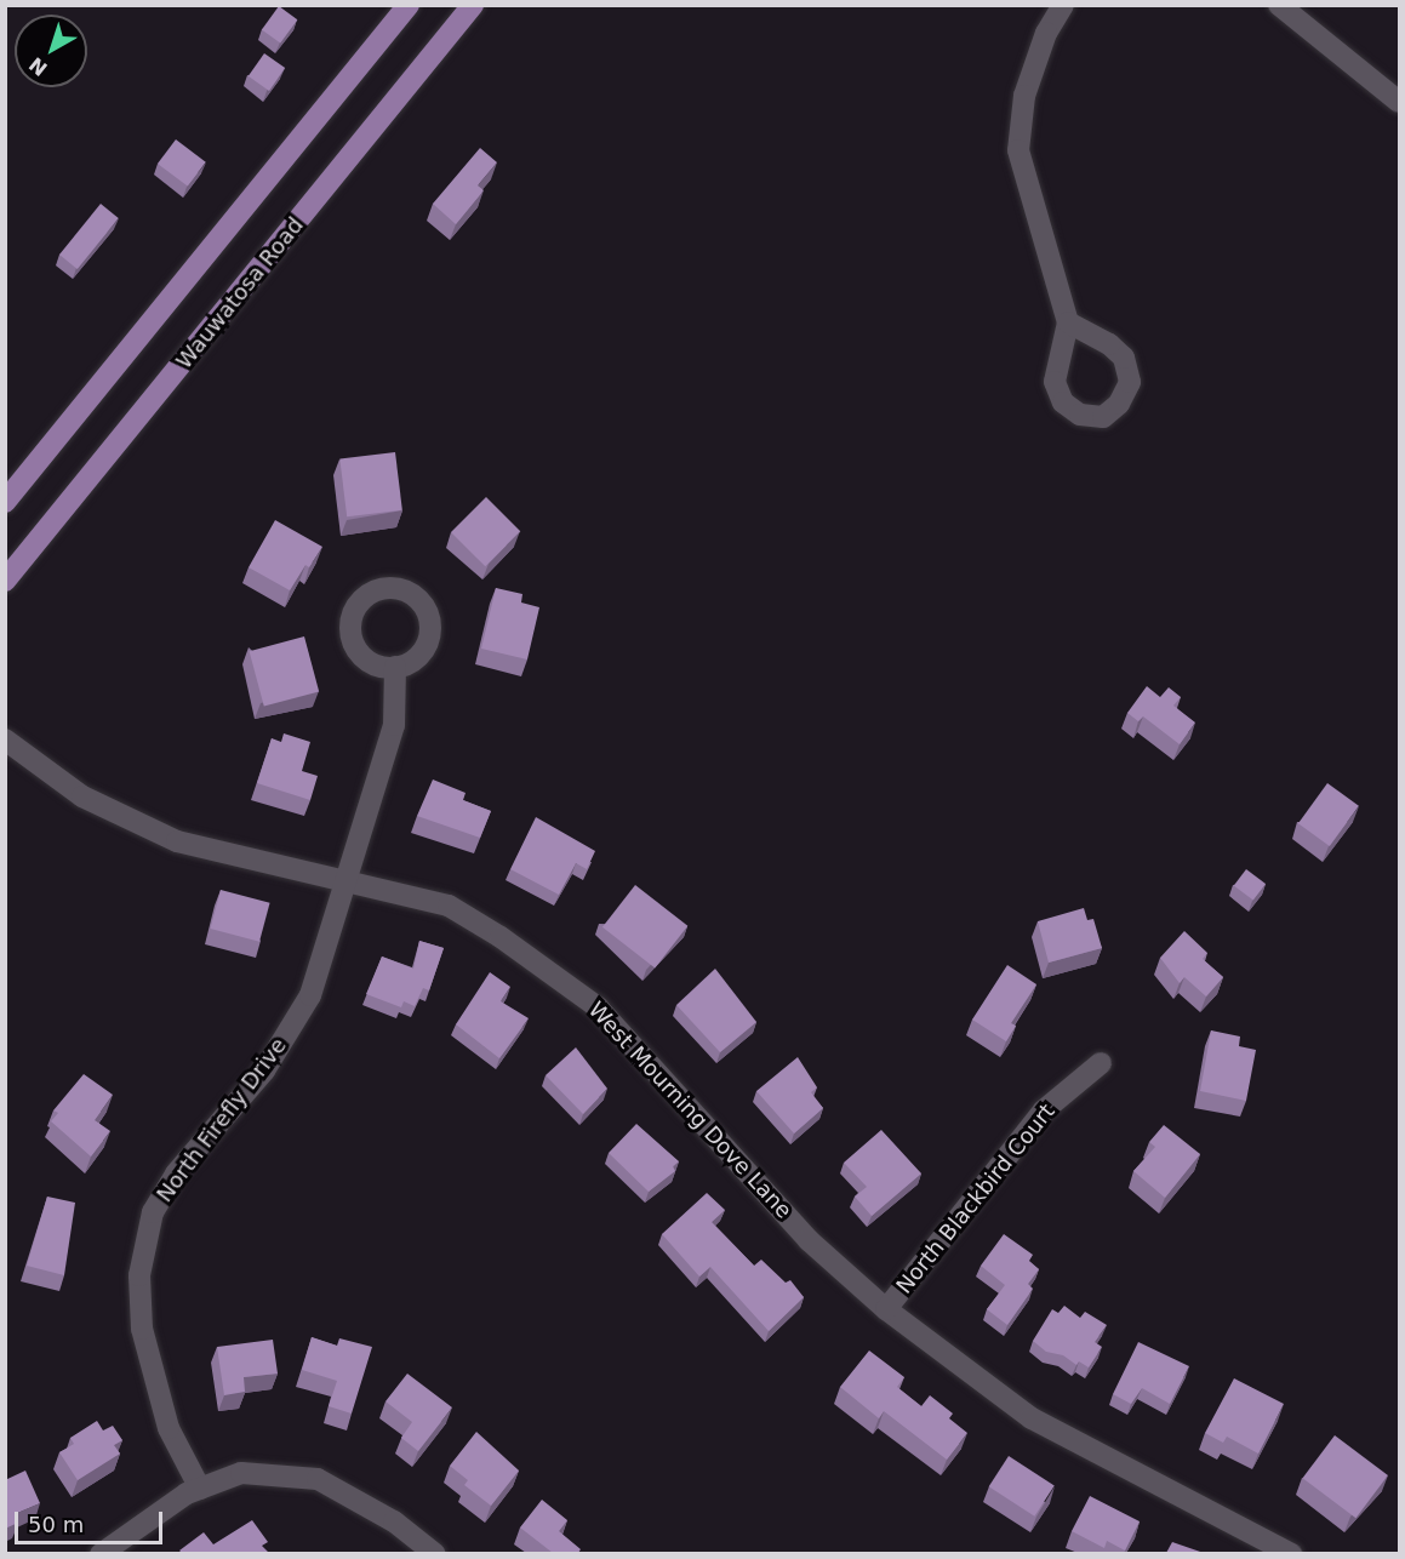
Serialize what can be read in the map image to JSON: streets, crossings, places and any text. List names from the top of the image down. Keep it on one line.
{"streets":{"main road":["Wauwatosa Road"],"street":["West Mourning Dove Lane","North Firefly Drive","North Blackbird Court"]},"crossings":[["West Mourning Dove Lane","North Firefly Drive"],["West Mourning Dove Lane","North Blackbird Court"]],"scale_bar":"50 m","north":"bottom left"}
